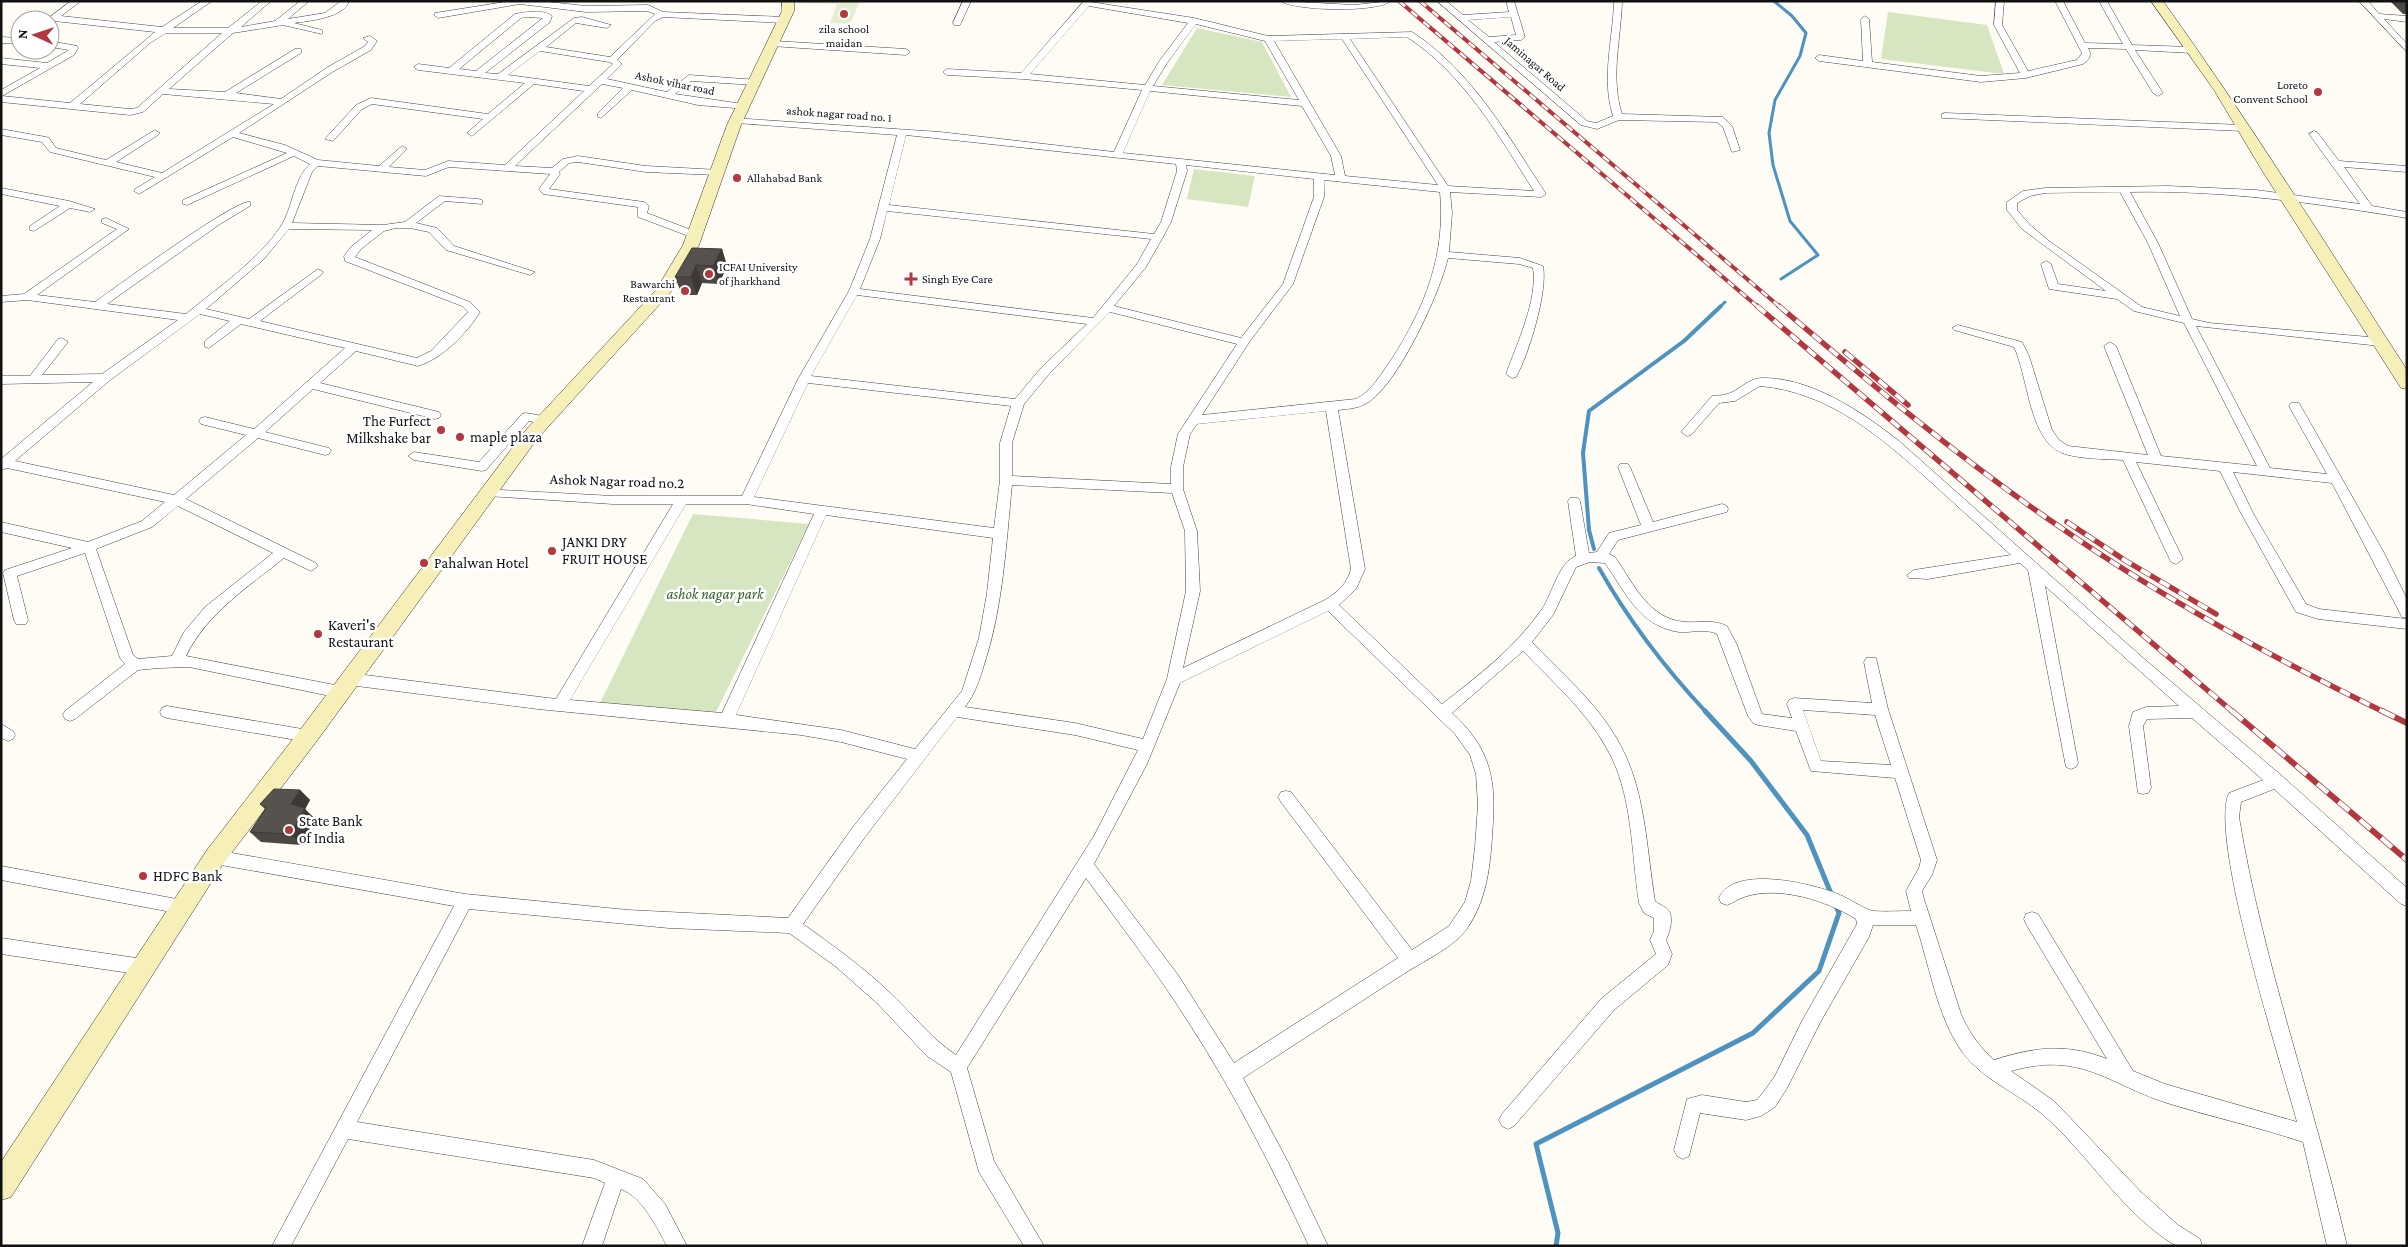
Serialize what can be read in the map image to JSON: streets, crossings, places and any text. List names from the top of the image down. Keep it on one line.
{"streets":{"street":["Jaminagar Road","Ashok vihar road","ashok nagar road no. 1","Ashok Nagar road no.2"]},"crossings":[["Ashok vihar road","ashok nagar road no. 1"]],"parks":["ashok nagar park"],"places":{"other":["zila school maidan","Loreto Convent School","Allahabad Bank","ICFAI University of jharkhand","Bawarchi Restaurant","The Furfect Milkshake bar","maple plaza","JANKI DRY FRUIT HOUSE","Pahalwan Hotel","Kaveri's Restaurant","State Bank of India","HDFC Bank"],"health":["Singh Eye Care"]},"north":"left"}
